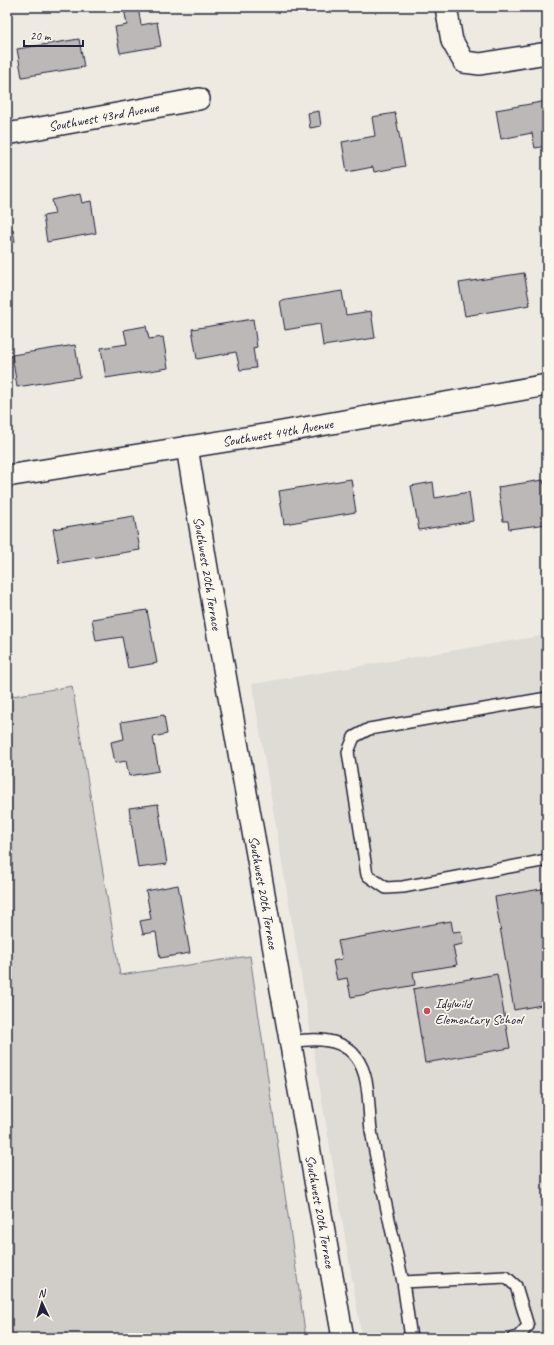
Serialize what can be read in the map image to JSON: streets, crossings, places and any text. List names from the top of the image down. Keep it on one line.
{"streets":{"street":["Southwest 43rd Avenue","Southwest 44th Avenue","Southwest 20th Terrace"]},"crossings":[["Southwest 44th Avenue","Southwest 20th Terrace"]],"places":["Idylwild Elementary School"],"scale_bar":"20 m","north":"top"}
